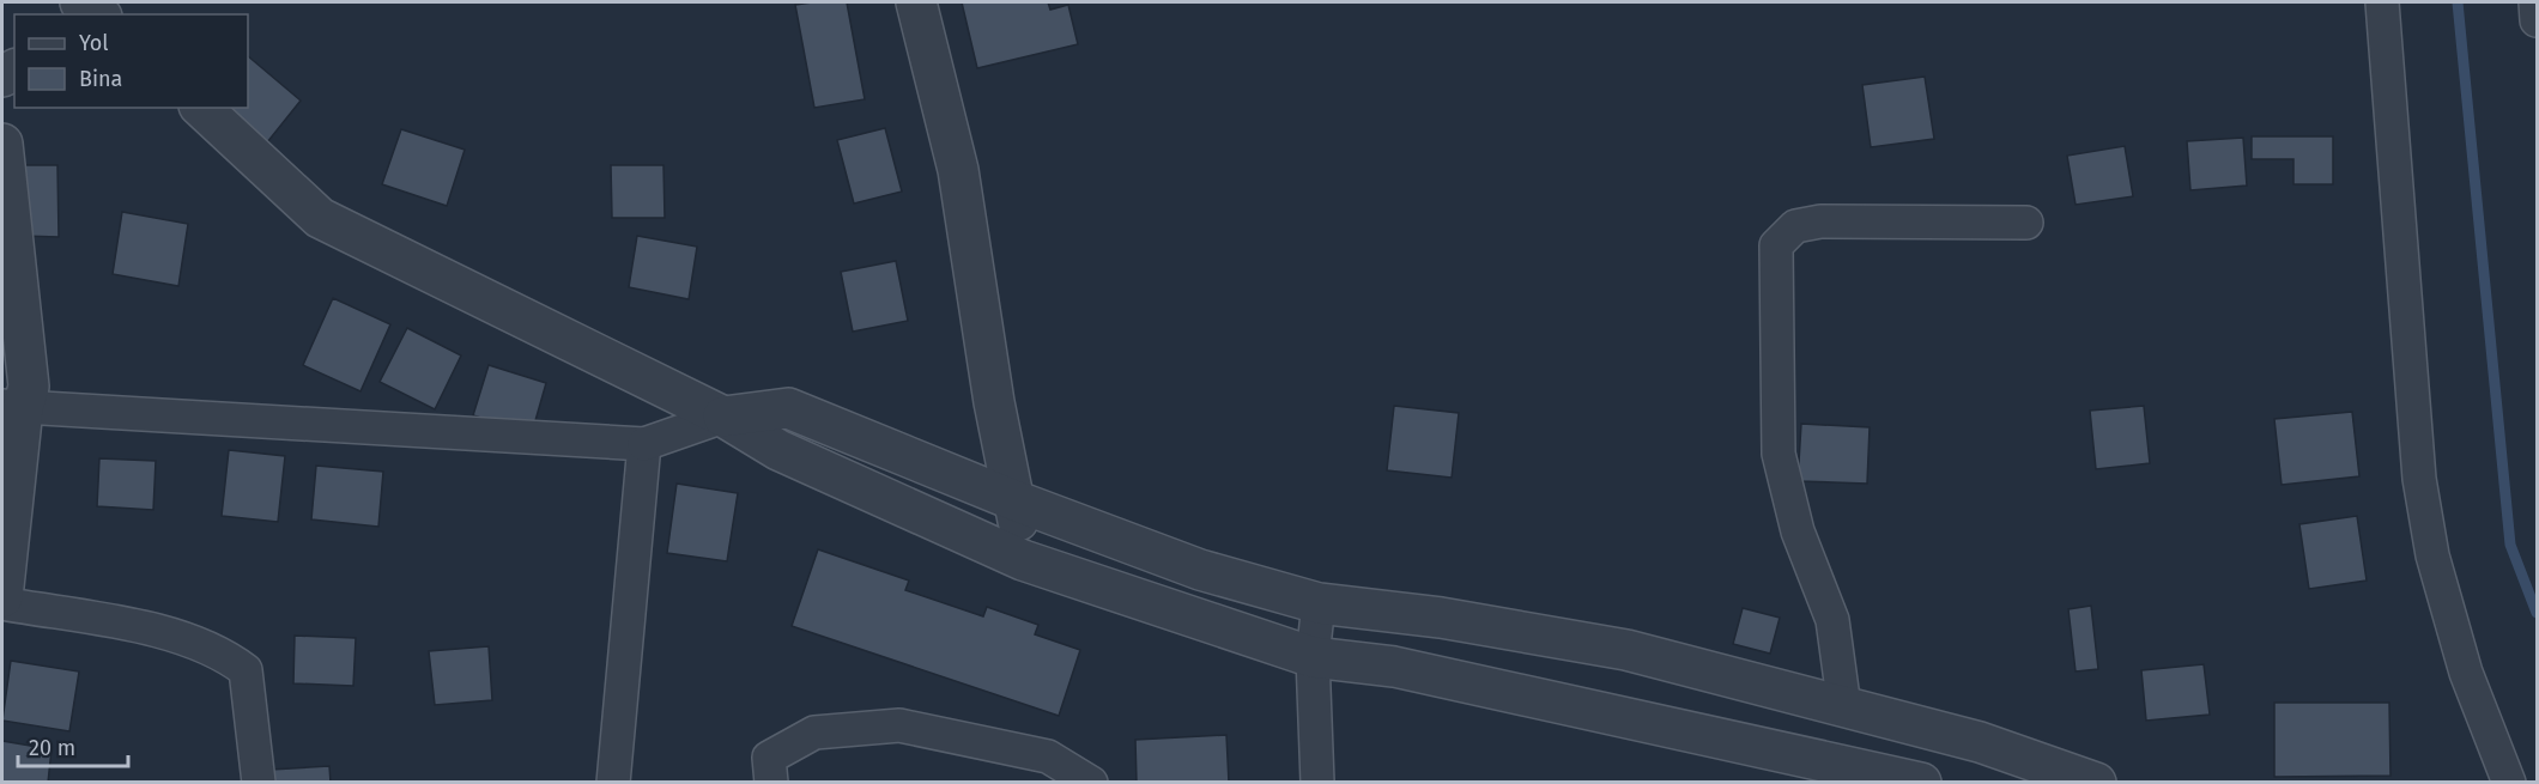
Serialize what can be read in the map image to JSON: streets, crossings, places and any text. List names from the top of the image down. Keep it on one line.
{"legend":["Yol","Bina"],"scale_bar":"20 m"}
